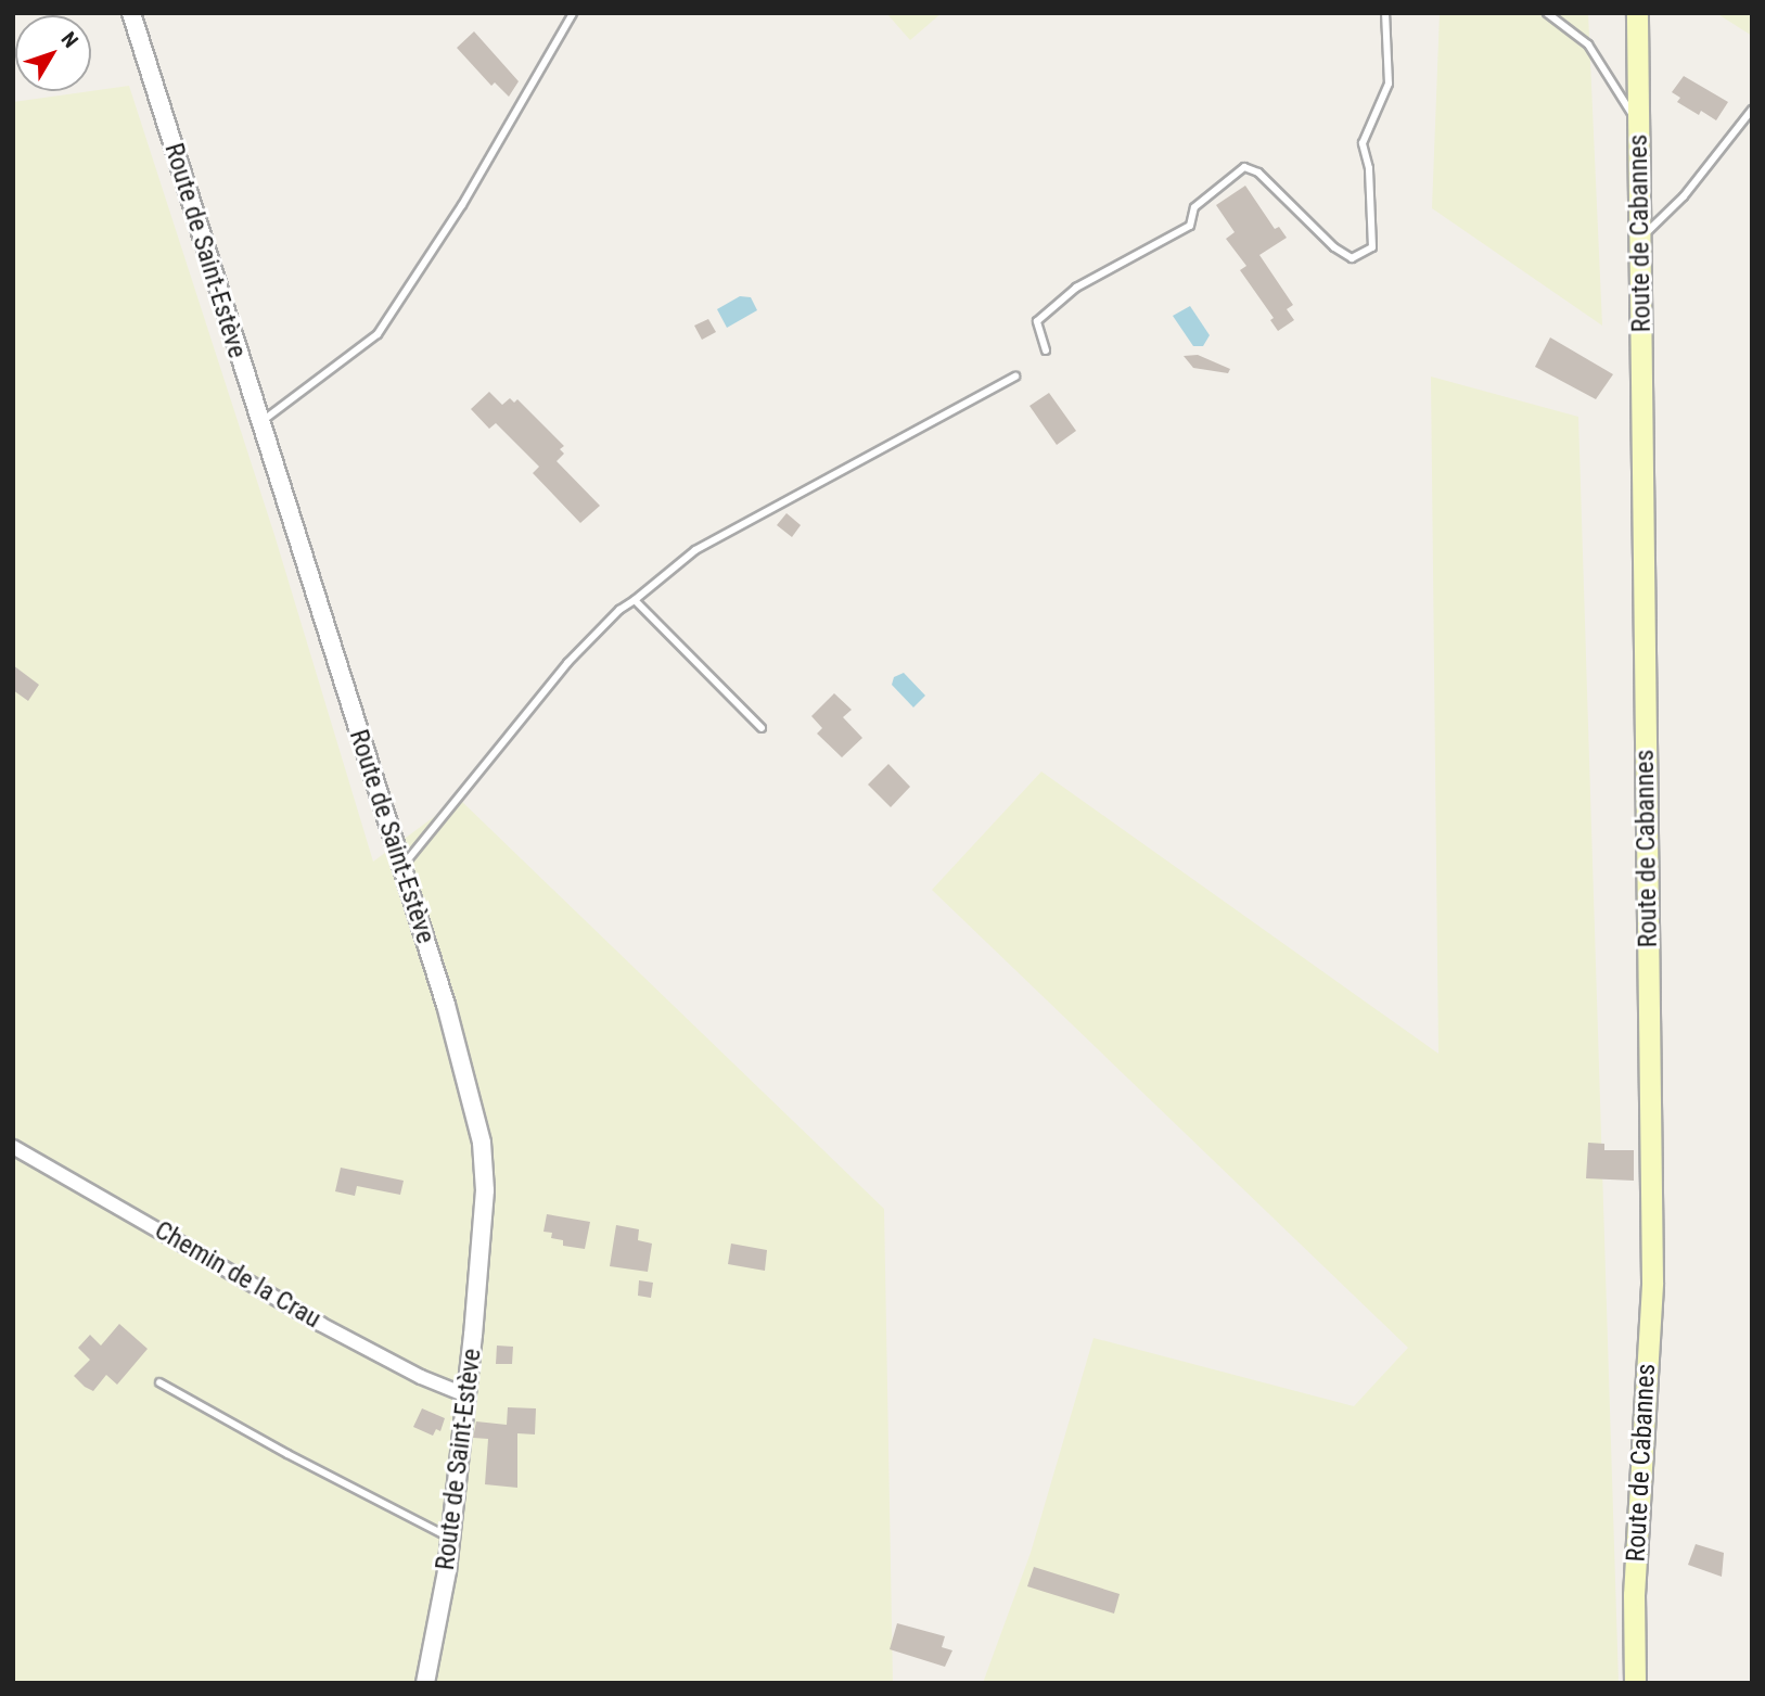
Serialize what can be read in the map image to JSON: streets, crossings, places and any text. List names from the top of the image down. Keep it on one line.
{"streets":{"main road":["Route de Cabannes"],"street":["Route de Saint-Estève","Chemin de la Crau"]},"crossings":[["Route de Saint-Estève","Chemin de la Crau"]],"north":"top right"}
